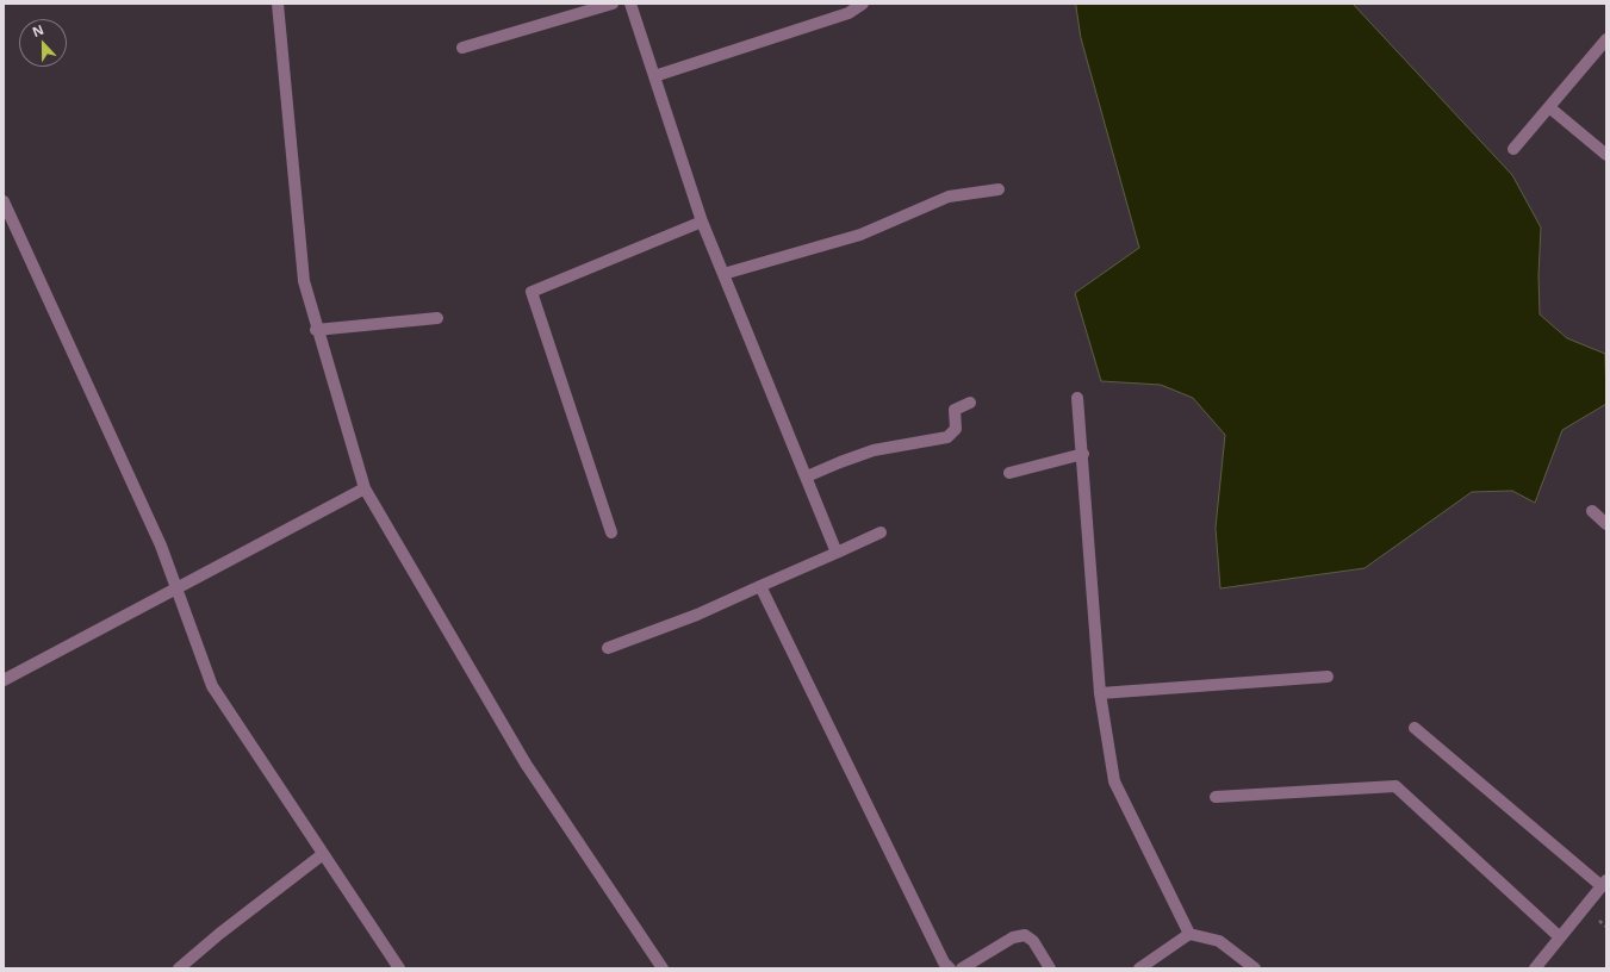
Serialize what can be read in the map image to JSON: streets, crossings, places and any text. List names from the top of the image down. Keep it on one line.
{"north":"top"}
